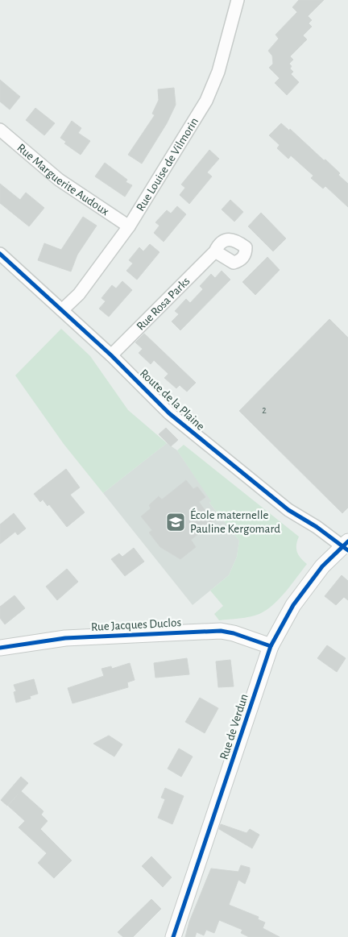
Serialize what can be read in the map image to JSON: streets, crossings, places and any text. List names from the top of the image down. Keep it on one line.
{"streets":{"street":["Rue Louise de Vilmorin","Rue Marguerite Audoux","Rue Rosa Parks","Route de la Plaine","Rue Jacques Duclos","Rue de Verdun"]},"crossings":[["Rue Louise de Vilmorin","Rue Marguerite Audoux"],["Rue Louise de Vilmorin","Route de la Plaine"],["Rue Rosa Parks","Route de la Plaine"],["Route de la Plaine","Rue de Verdun"],["Rue Jacques Duclos","Rue de Verdun"]],"places":{"school or university":["École maternelle Pauline Kergomard"]},"house_numbers":["2"]}
